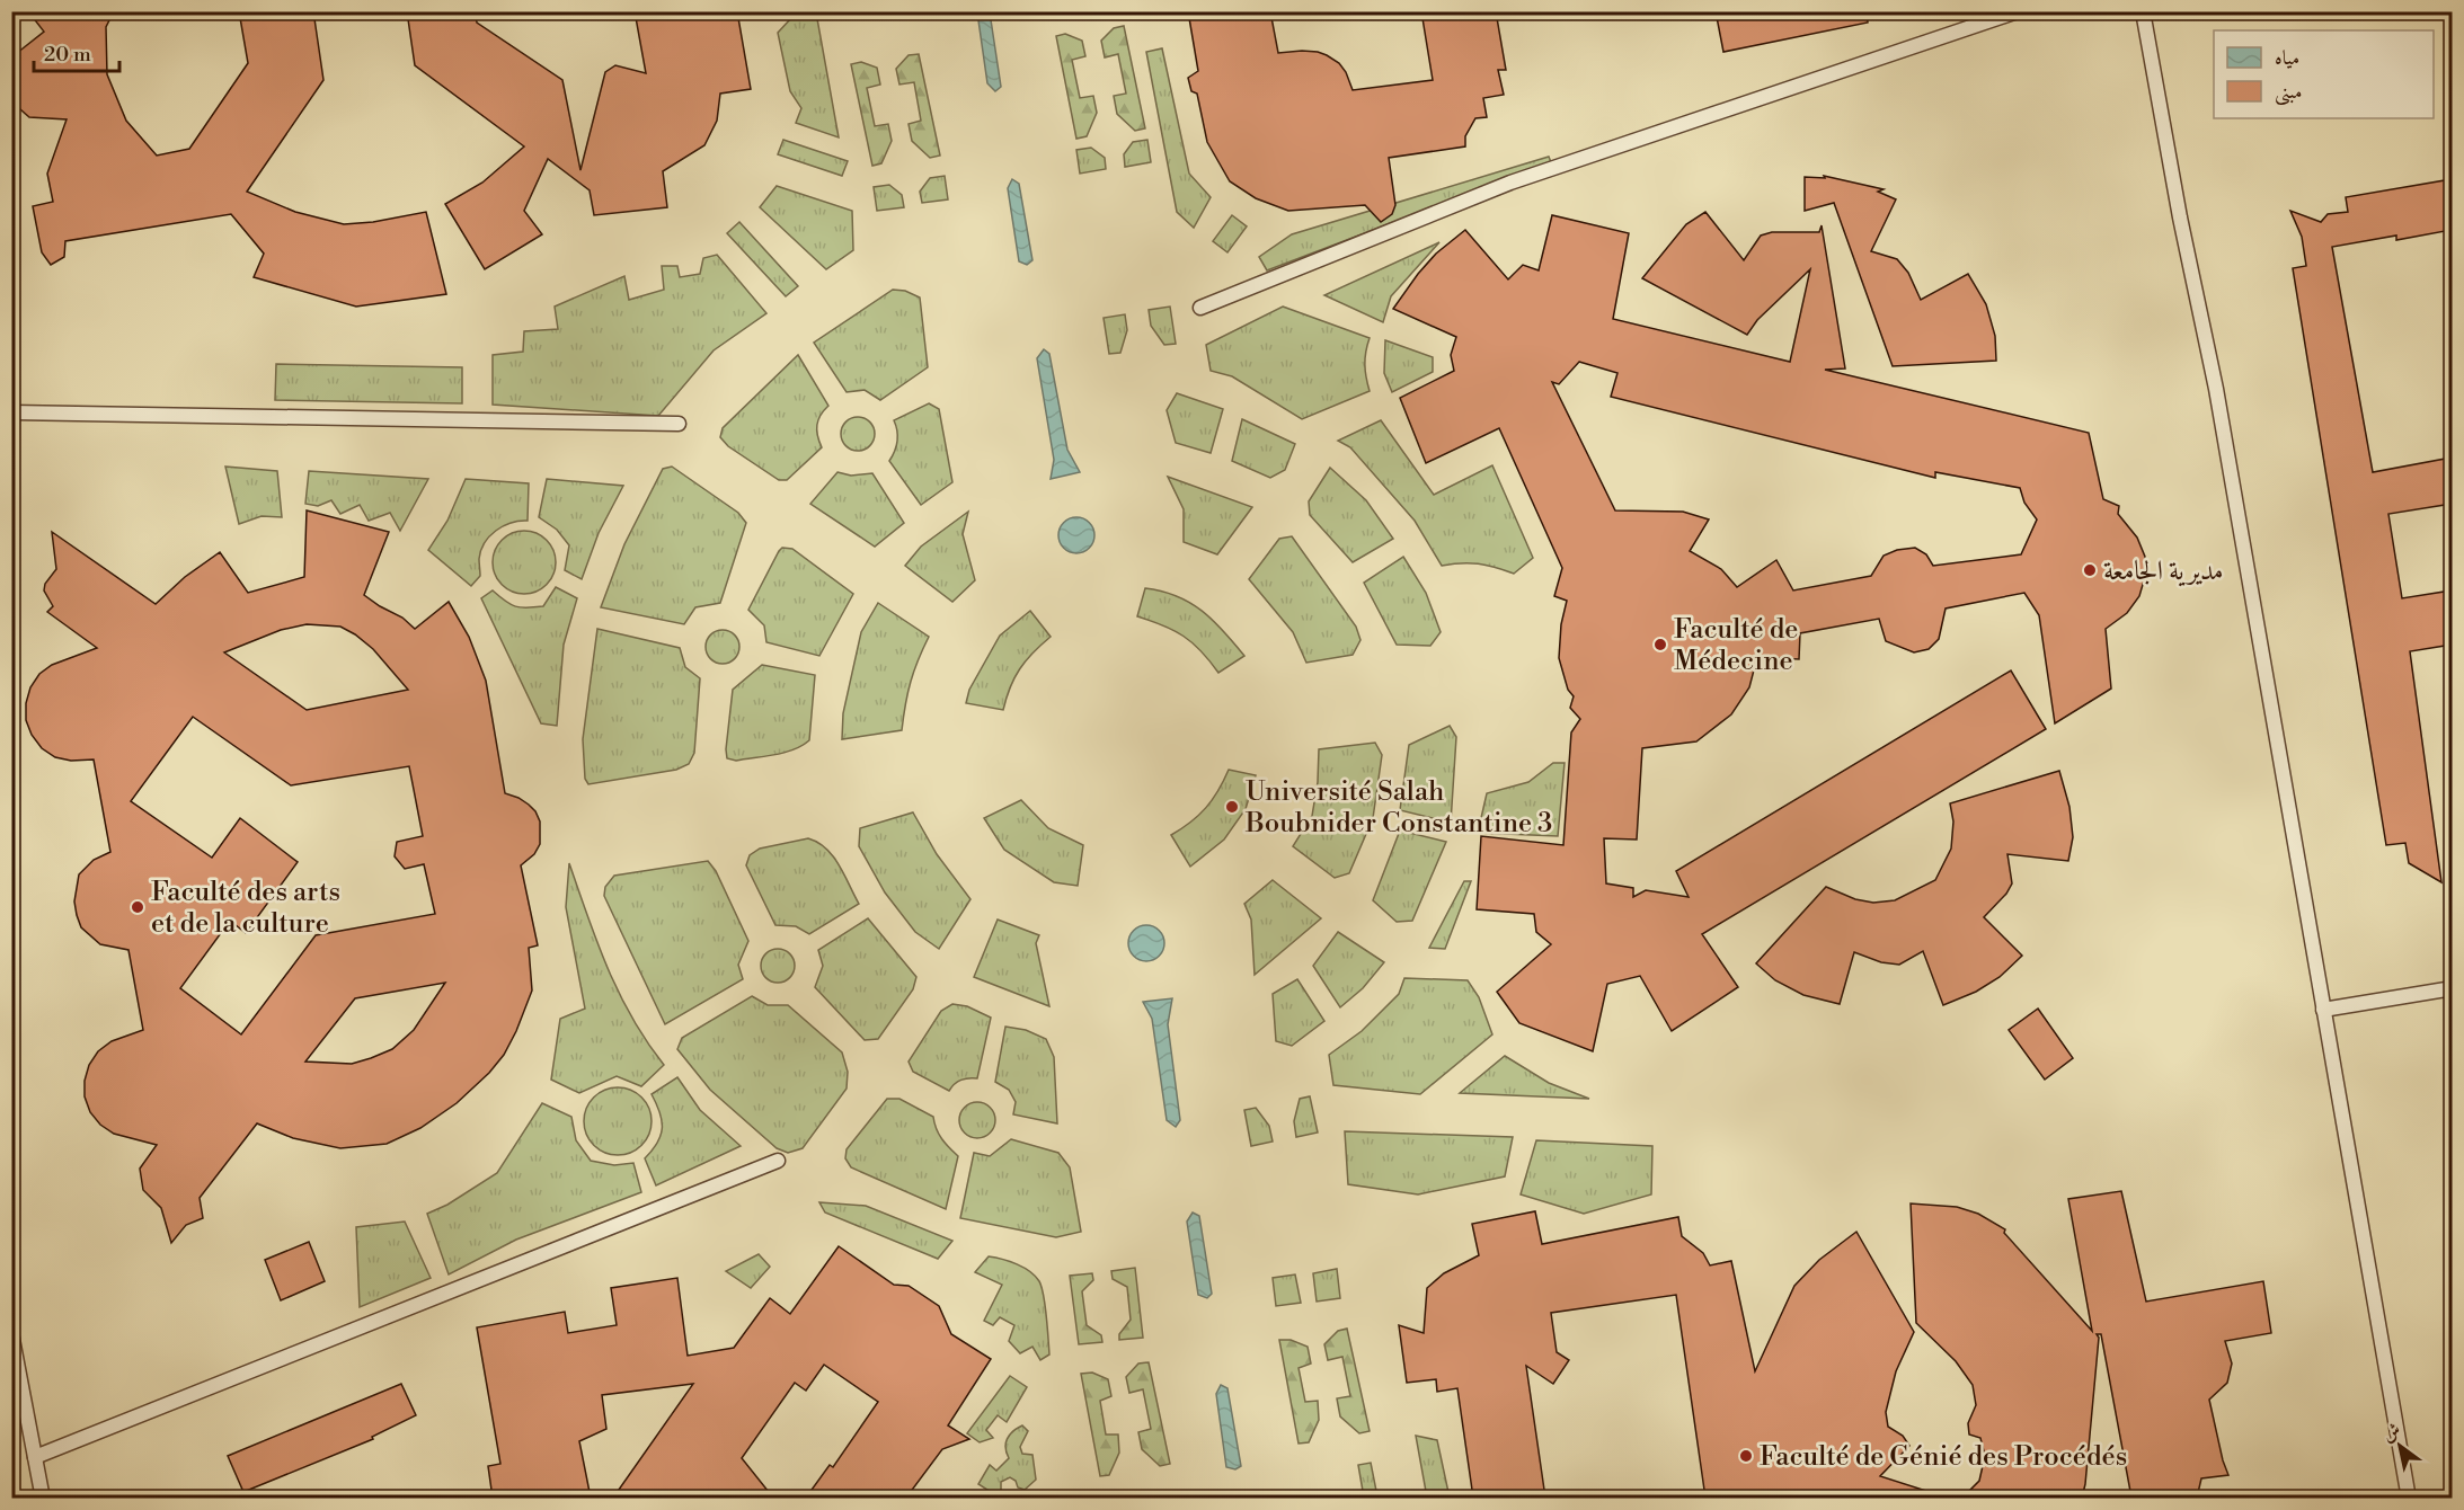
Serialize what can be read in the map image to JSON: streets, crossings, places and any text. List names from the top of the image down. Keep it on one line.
{"places":["مديرية الجامعة","Faculté de Médecine","Université Salah Boubnider Constantine 3","Faculté des arts et de la culture","Faculté de Génié des Procédés"],"legend":["مياه","مبنى"],"scale_bar":"20 m","north":"top left"}
